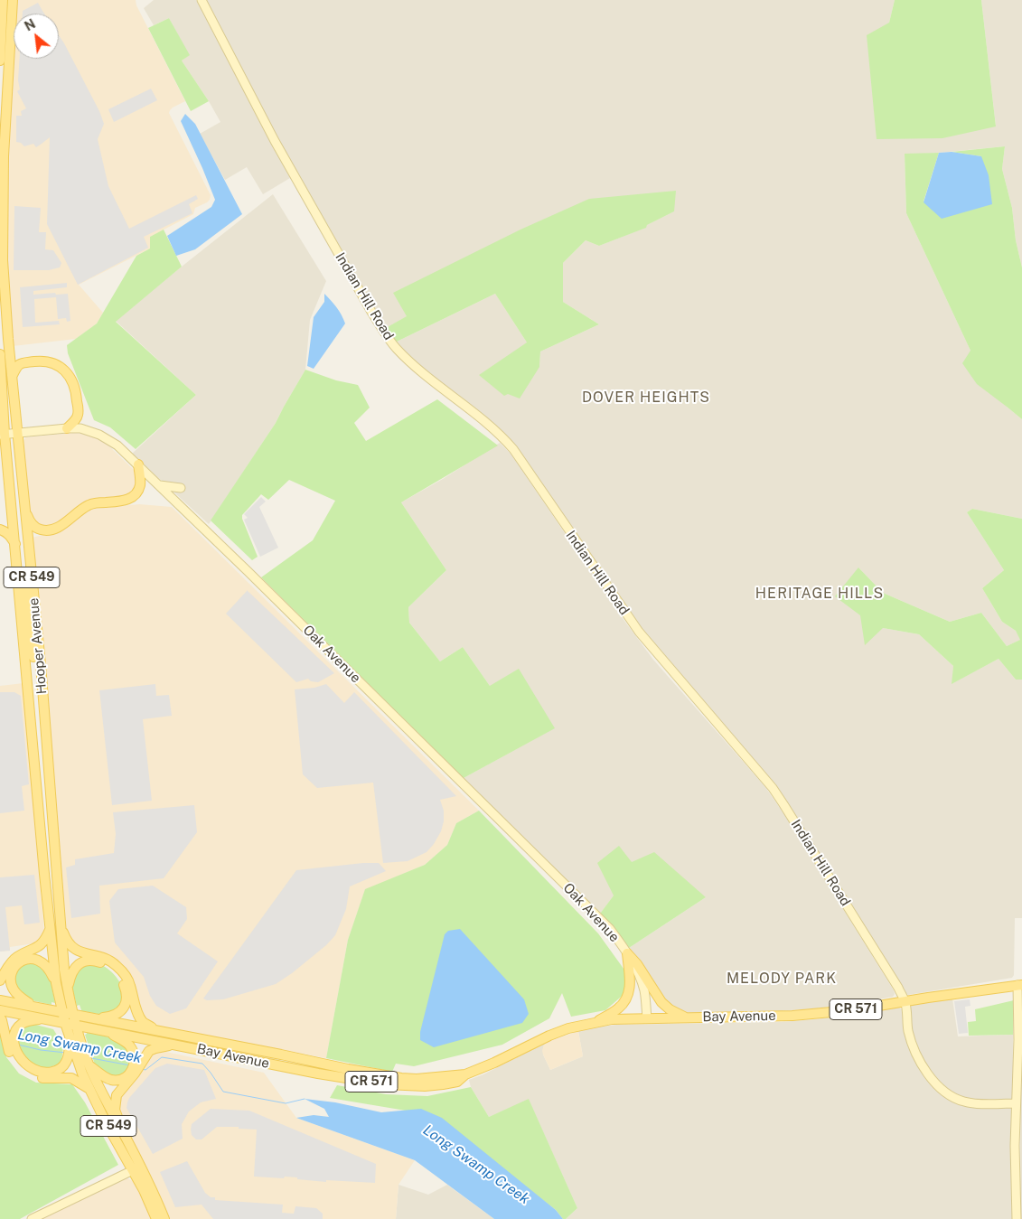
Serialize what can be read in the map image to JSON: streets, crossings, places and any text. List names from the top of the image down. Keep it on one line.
{"streets":{"main road":["CR 549","Hooper Avenue","CR 571","Bay Avenue"],"street":["Indian Hill Road","Oak Avenue"]},"crossings":[["Indian Hill Road","Bay Avenue"],["Hooper Avenue","Oak Avenue"],["Hooper Avenue","Bay Avenue"],["Oak Avenue","Bay Avenue"]],"districts":["DOVER HEIGHTS","HERITAGE HILLS","MELODY PARK"],"water":["Long Swamp Creek"],"north":"top left"}
